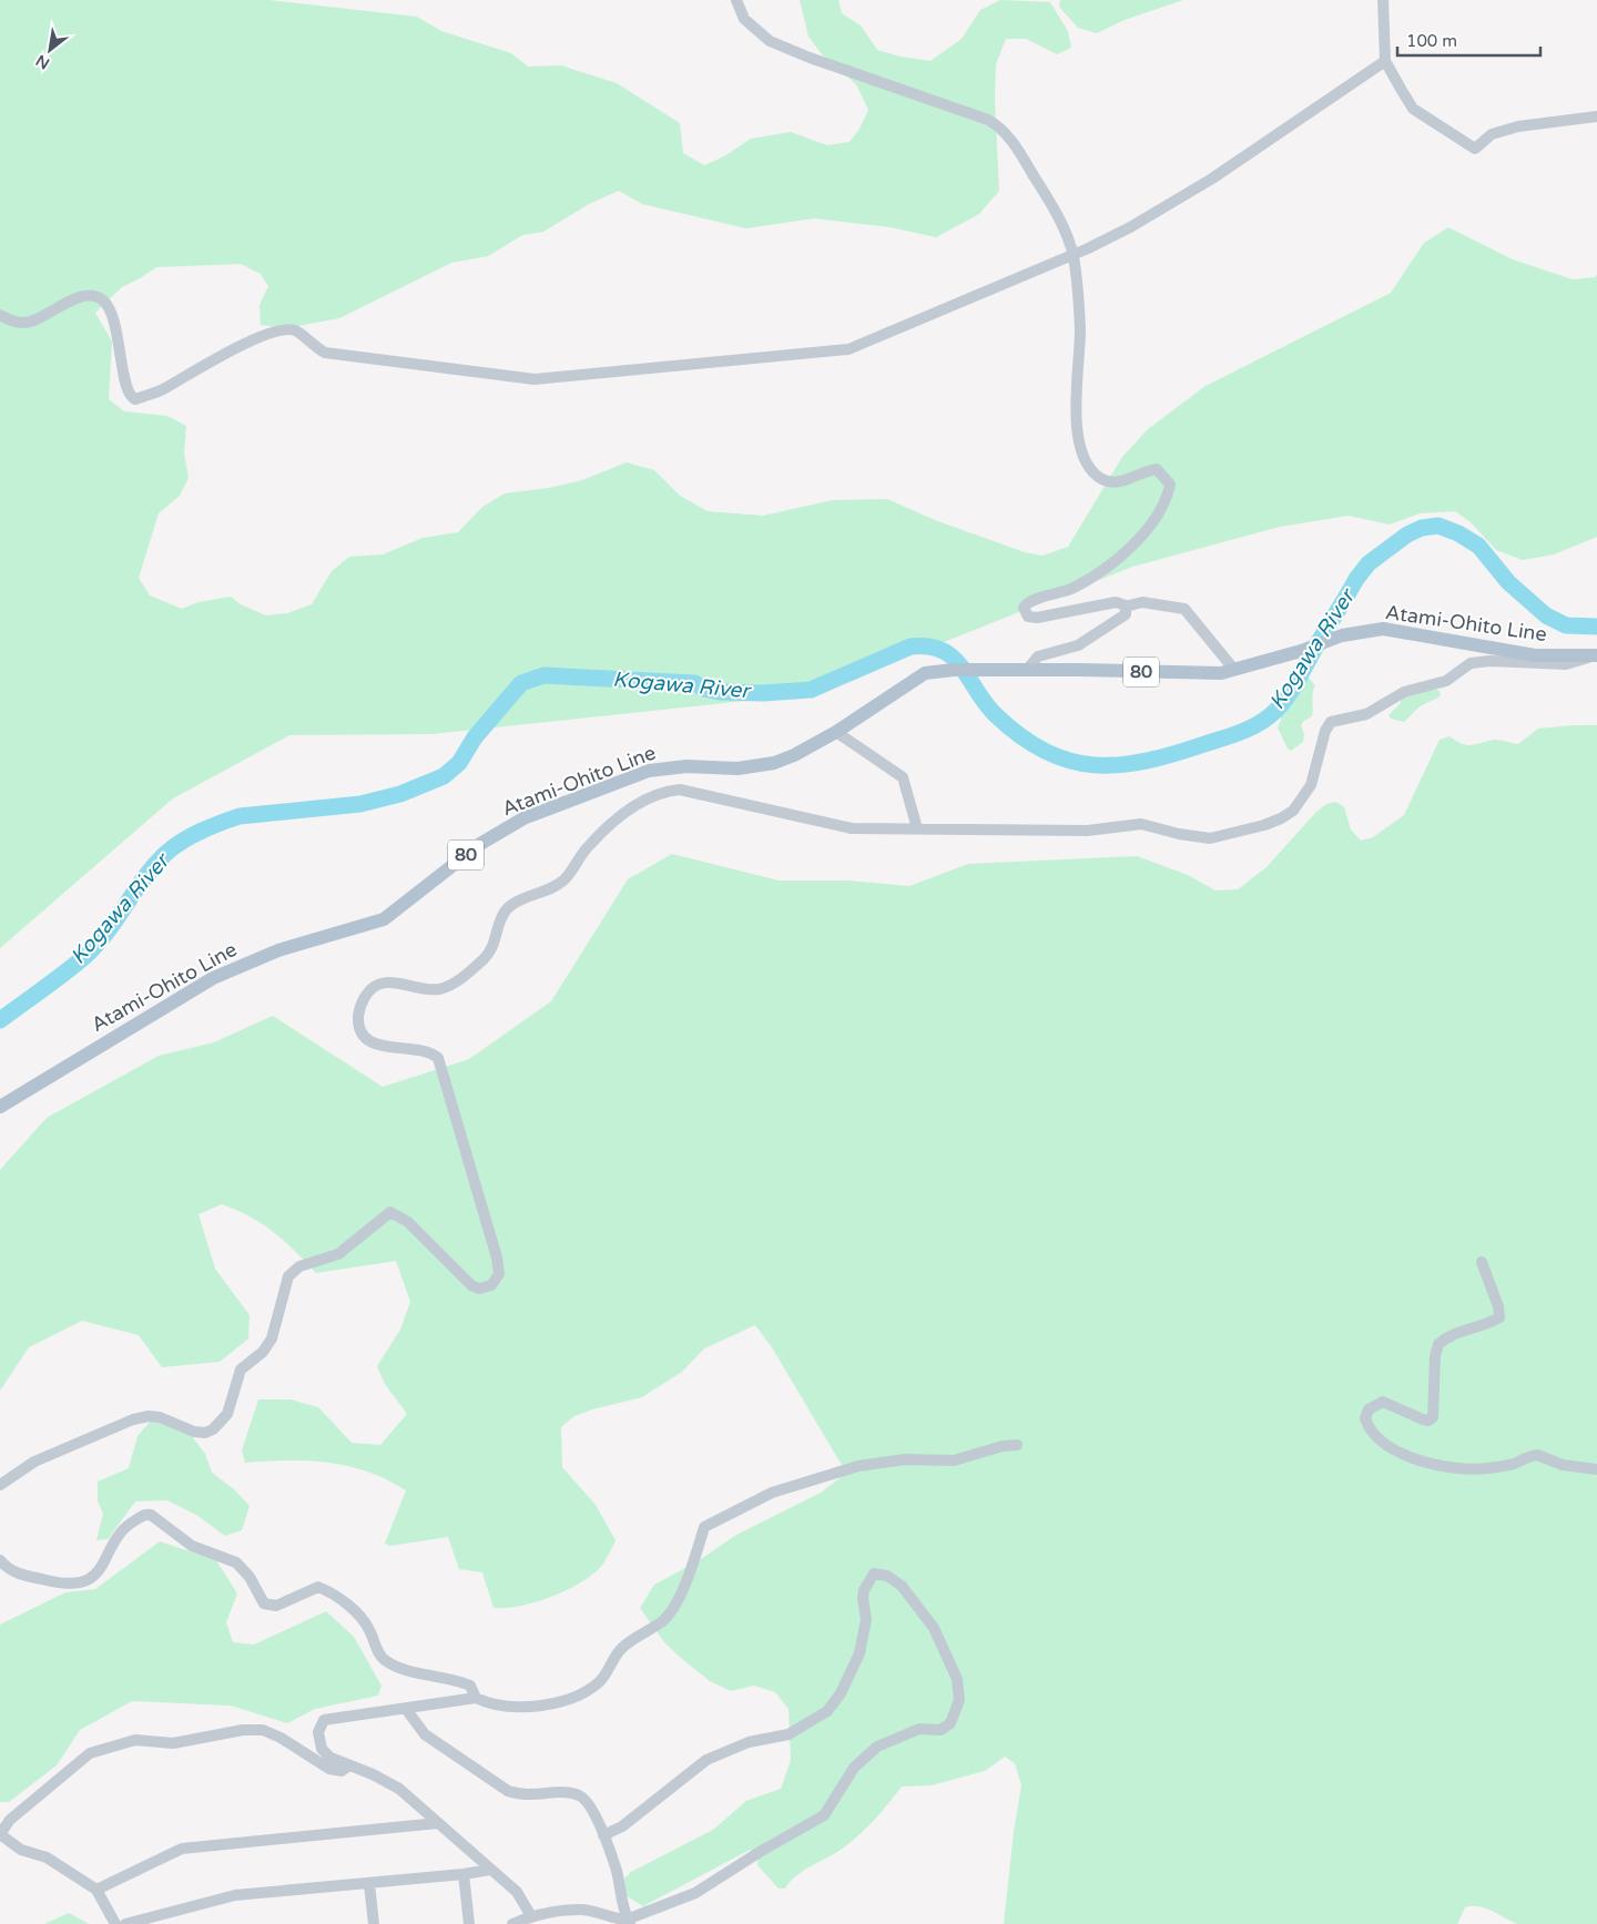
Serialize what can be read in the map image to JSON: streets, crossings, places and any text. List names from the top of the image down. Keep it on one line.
{"streets":{"main road":["Atami-Ohito Line","80"]},"crossings":[["Atami-Ohito Line","80"]],"water":["Kogawa River"],"scale_bar":"100 m","north":"bottom left"}
